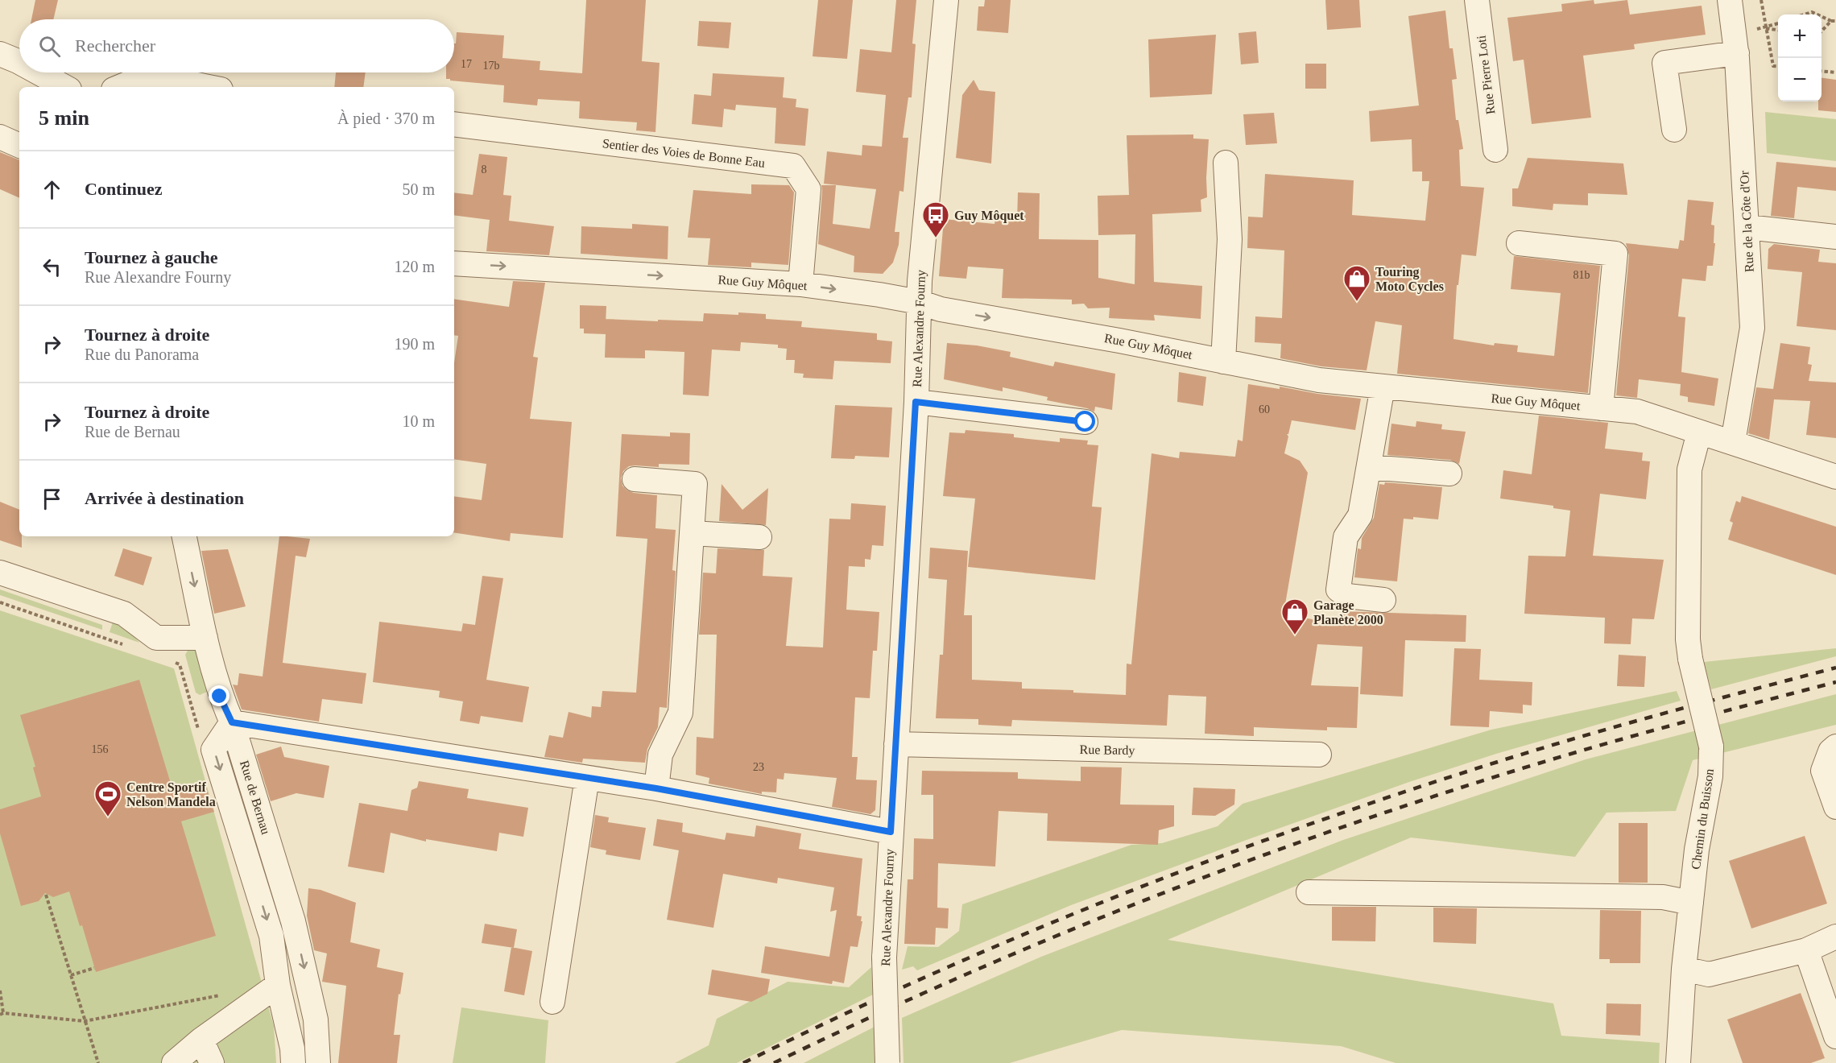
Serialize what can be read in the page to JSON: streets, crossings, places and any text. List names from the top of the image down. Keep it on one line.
{"streets":{"street":["Rue Pierre Loti","Sentier des Voies de Bonne Eau","Rue de la Côte d'Or","Rue Guy Môquet","Rue Alexandre Fourny","Rue Bardy","Rue de Bernau","Chemin du Buisson"]},"crossings":[["Sentier des Voies de Bonne Eau","Rue Guy Môquet"],["Rue de la Côte d'Or","Rue Guy Môquet"],["Rue Guy Môquet","Rue Alexandre Fourny"],["Rue Guy Môquet","Chemin du Buisson"],["Rue Alexandre Fourny","Rue Bardy"]],"one_way":["Rue Guy Môquet"],"places":{"bus stop":["Guy Môquet"],"shop":["Touring Moto Cycles","Garage Planète 2000"],"sports":["Centre Sportif Nelson Mandela"]},"house_numbers":["17","17b","8","81b","60","156","23"],"page":{"map_buttons":["+","−"],"search":"Rechercher","heading":["5 min","À pied · 370 m"],"list":[["Continuez","50 m"],["Tournez à gauche","Rue Alexandre Fourny","120 m"],["Tournez à droite","Rue du Panorama","190 m"],["Tournez à droite","Rue de Bernau","10 m"],"Arrivée à destination"]}}
